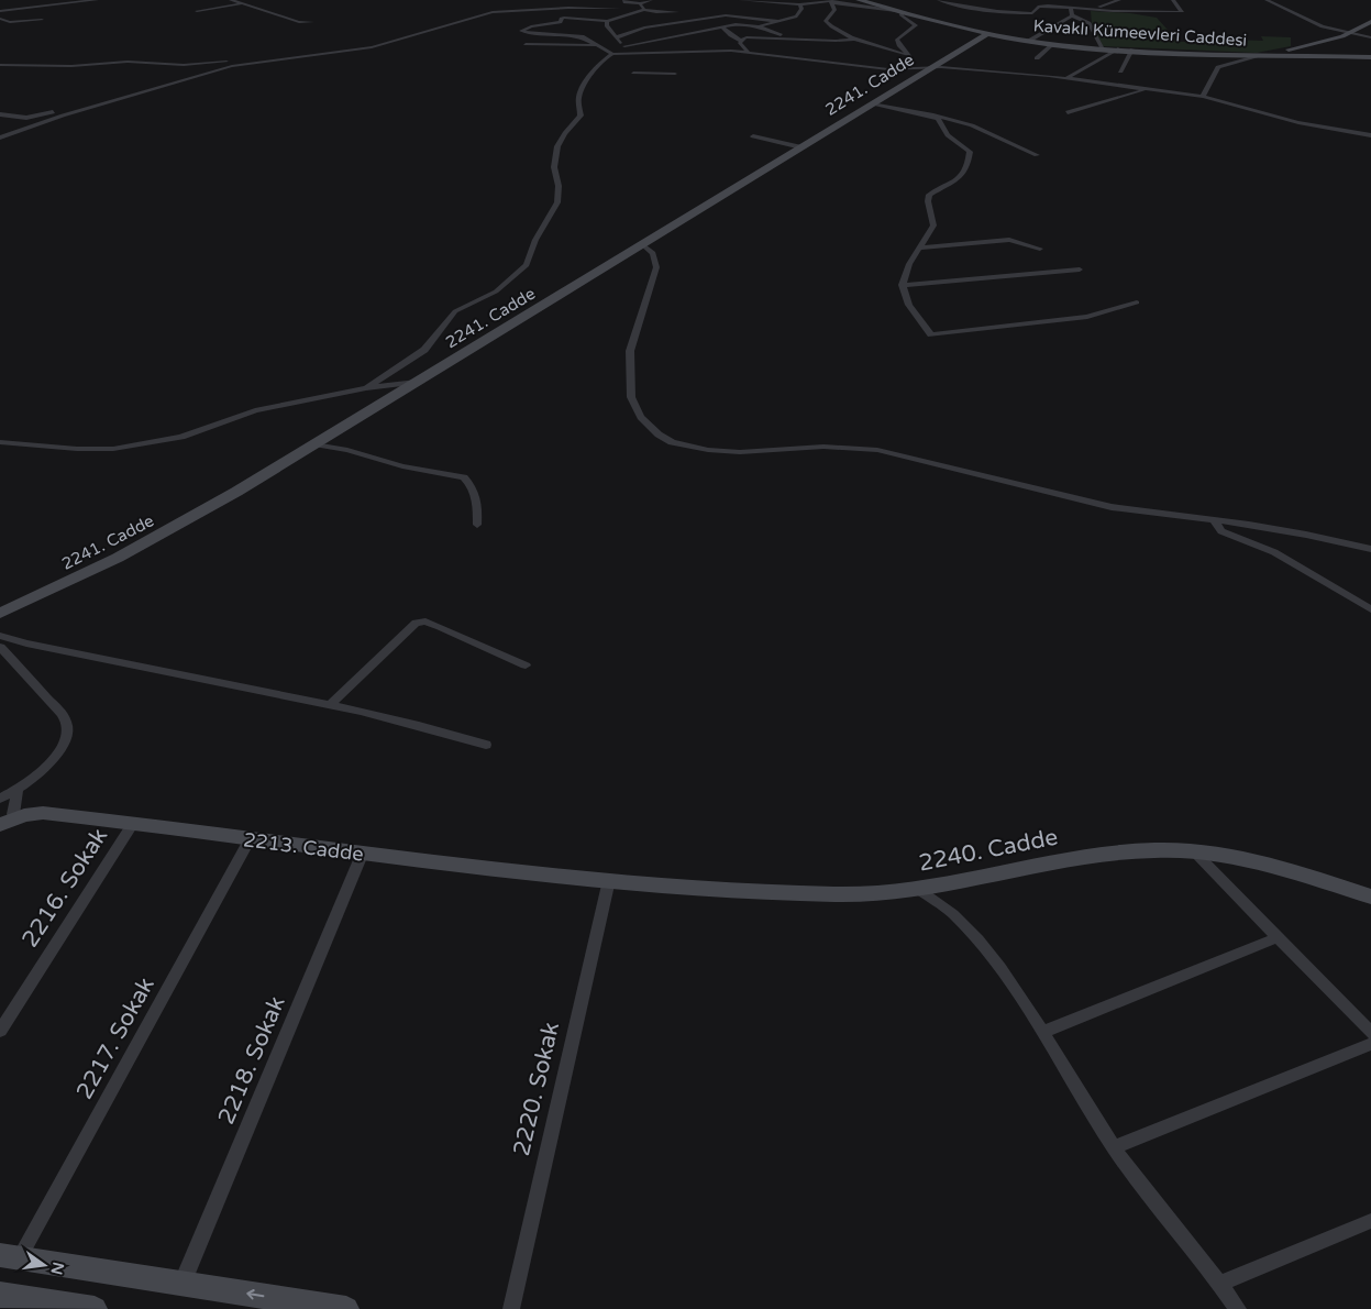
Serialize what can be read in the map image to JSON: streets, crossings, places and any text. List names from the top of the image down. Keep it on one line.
{"streets":{"street":["Kavaklı Kümeevleri Caddesi","2241. Cadde","2213. Cadde","2240. Cadde","2216. Sokak","2217. Sokak","2218. Sokak","2220. Sokak"]},"crossings":[["Kavaklı Kümeevleri Caddesi","2241. Cadde"],["2213. Cadde","2240. Cadde"],["2213. Cadde","2216. Sokak"],["2213. Cadde","2217. Sokak"],["2213. Cadde","2218. Sokak"],["2213. Cadde","2220. Sokak"],["2240. Cadde","2220. Sokak"]],"north":"right"}
